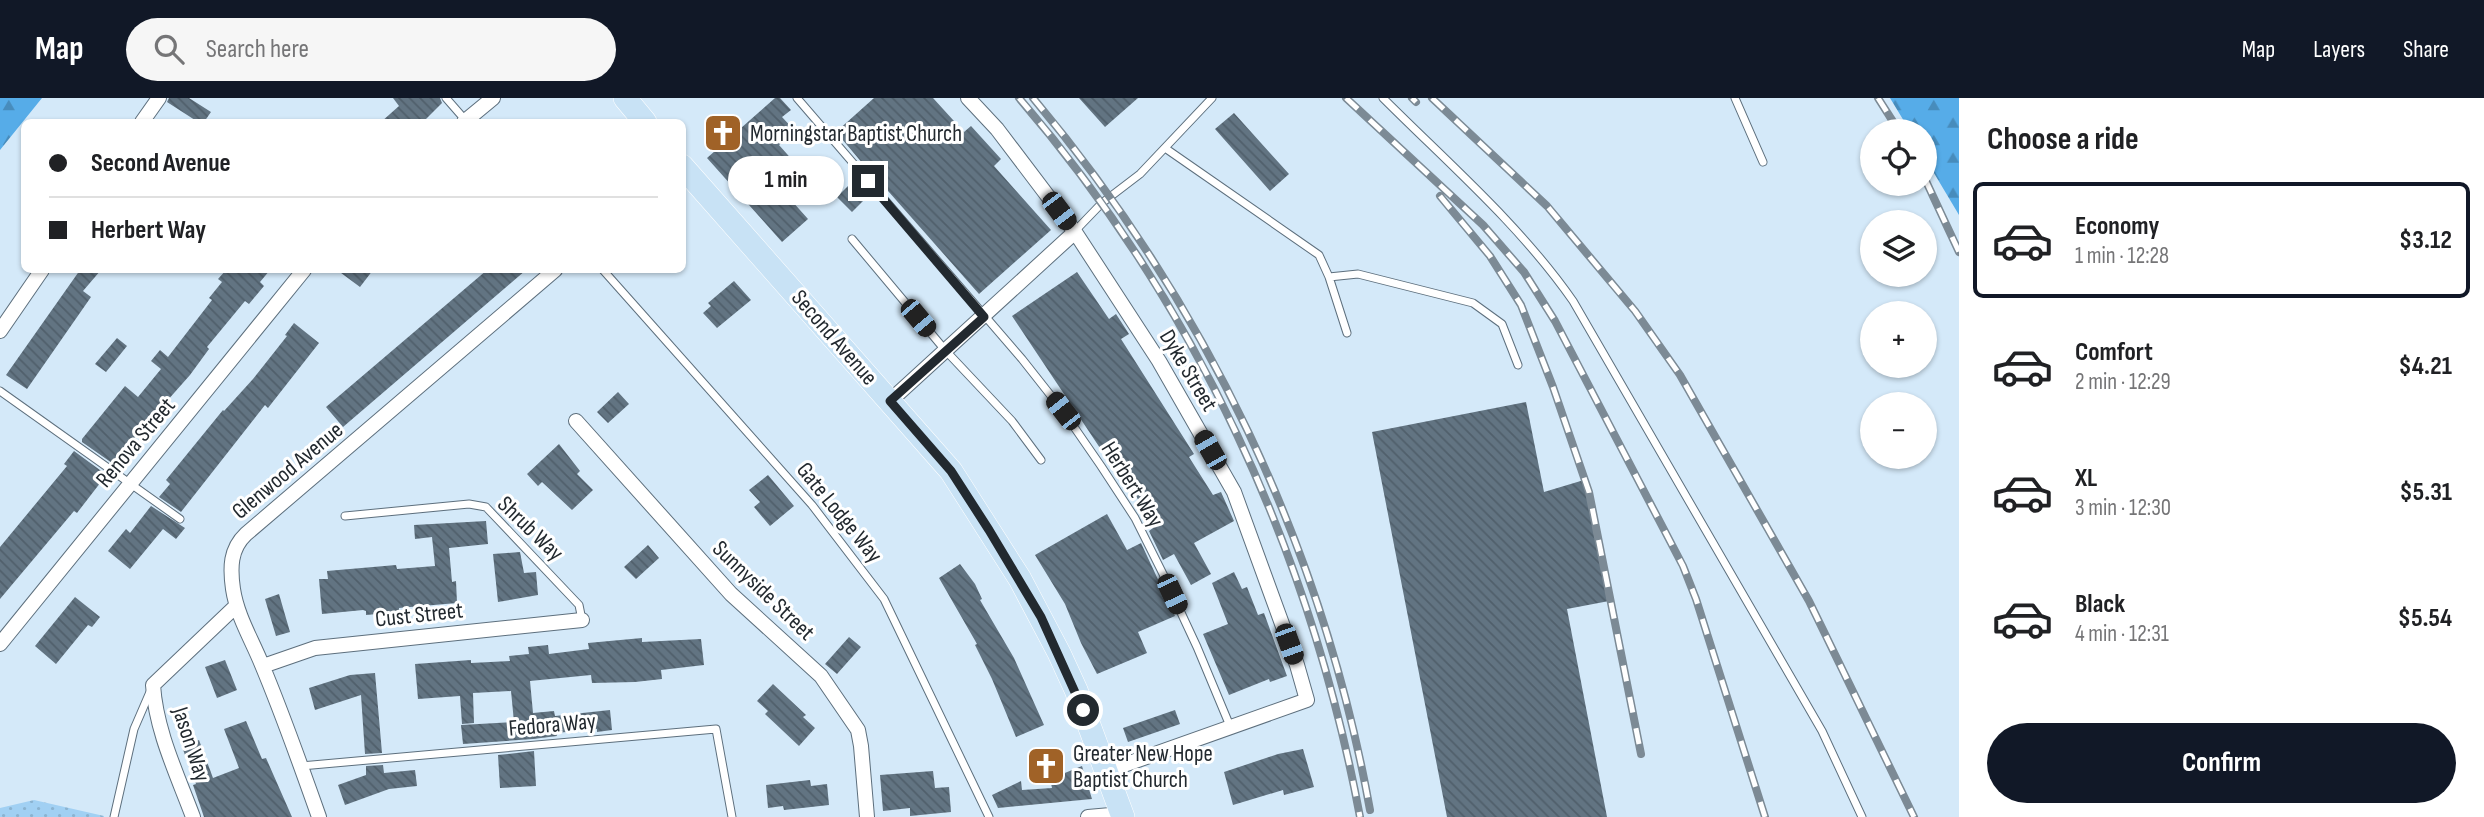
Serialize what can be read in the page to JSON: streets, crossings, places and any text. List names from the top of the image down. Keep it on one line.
{"streets":{"main road":["Second Avenue"],"street":["Dyke Street","Renova Street","Glenwood Avenue","Sunnyside Street","Cust Street","Jason Way"],"lane":["Herbert Way","Gate Lodge Way","Shrub Way","Fedora Way"]},"crossings":[["Dyke Street","Herbert Way"],["Glenwood Avenue","Cust Street"],["Glenwood Avenue","Fedora Way"],["Shrub Way","Cust Street"]],"places":{"church":["Morningstar Baptist Church","Greater New Hope Baptist Church"]},"page":{"header":"Map","search":"Search here","nav":["Map","Layers","Share"],"heading":"Choose a ride","map_buttons":["+","−"],"banner":["Second Avenue","Herbert Way"],"bubble":"1 min","list":[{"name":"Economy","note":"1 min · 12:28","value":"$3.12"},{"name":"Comfort","note":"2 min · 12:29","value":"$4.21"},{"name":"XL","note":"3 min · 12:30","value":"$5.31"},{"name":"Black","note":"4 min · 12:31","value":"$5.54"}],"buttons":"Confirm"}}
